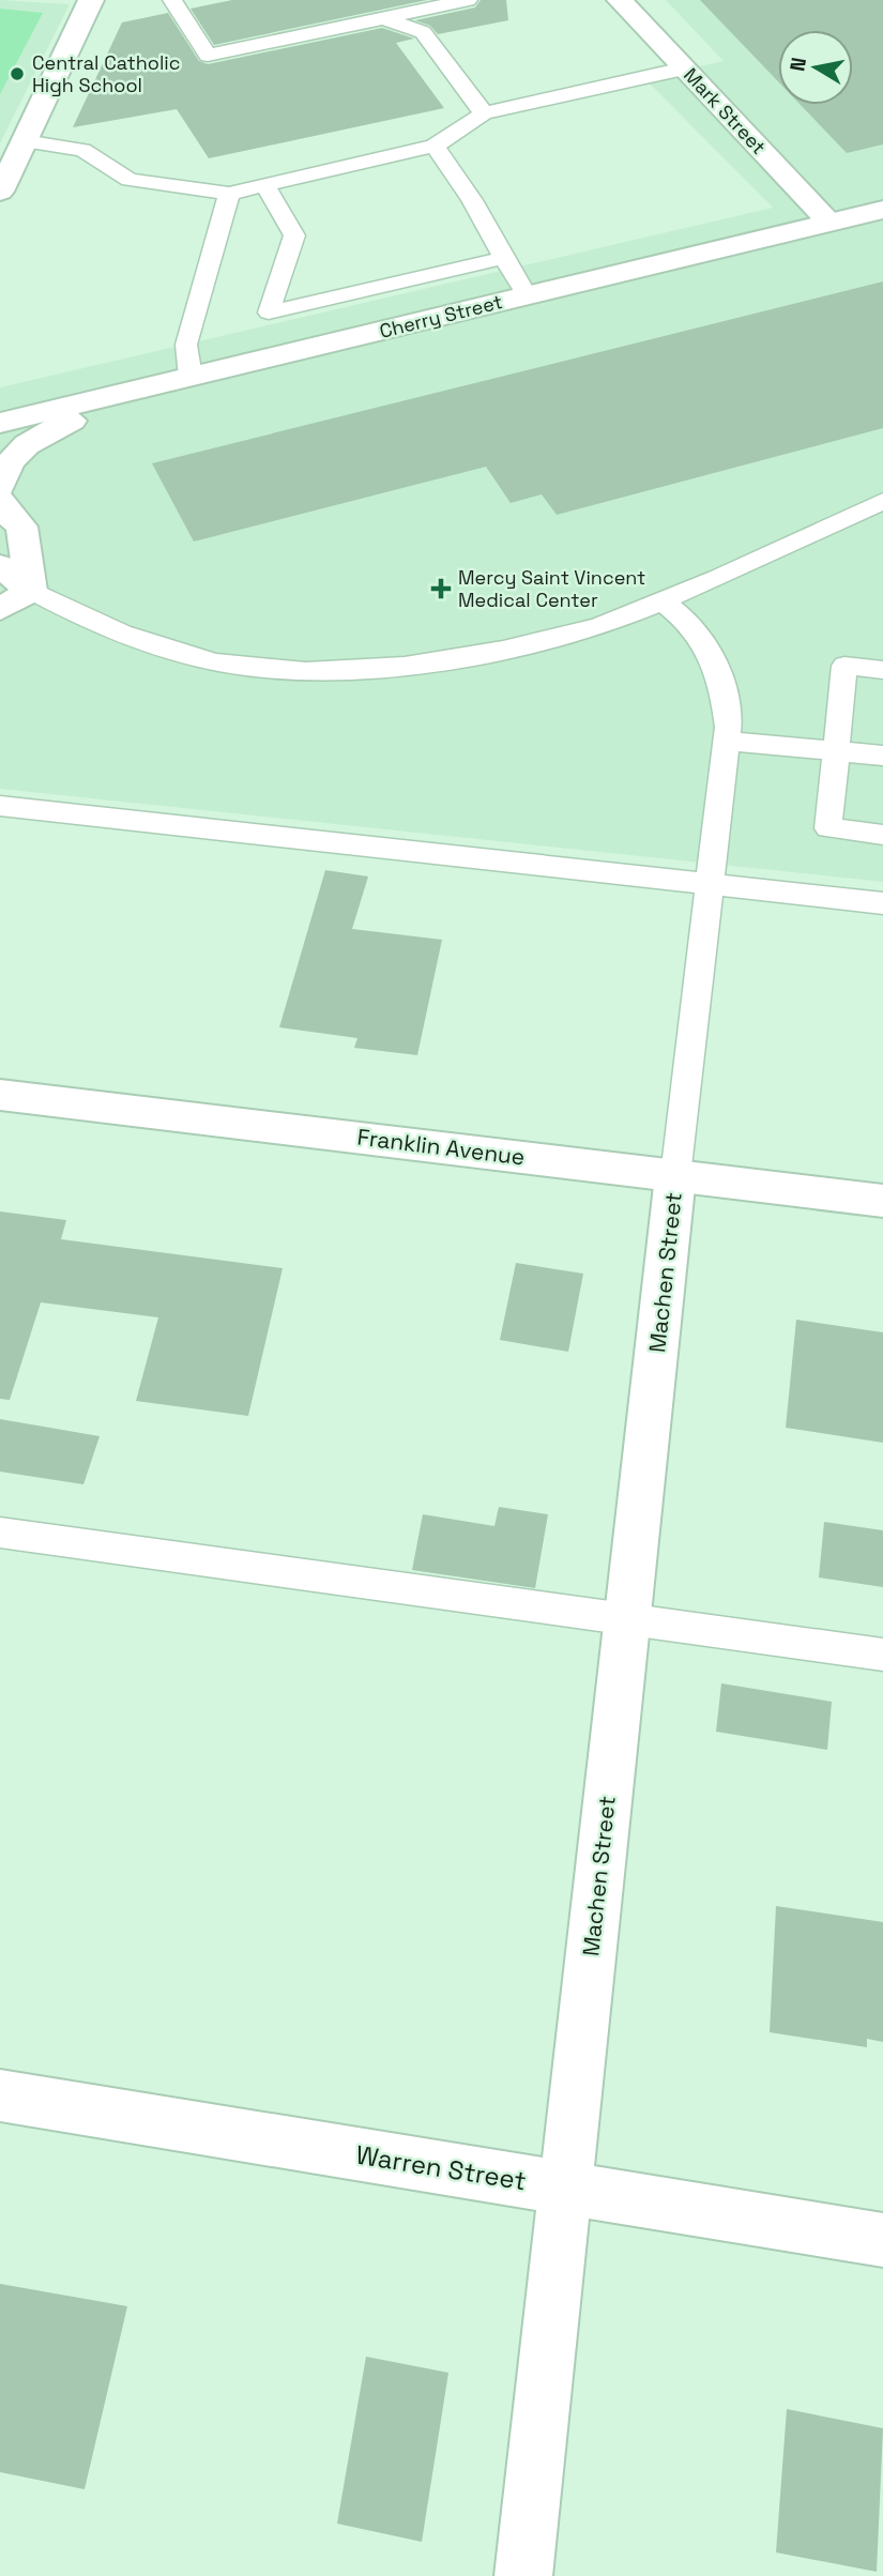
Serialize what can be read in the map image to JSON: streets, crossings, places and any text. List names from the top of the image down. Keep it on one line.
{"streets":{"street":["Mark Street","Cherry Street","Franklin Avenue","Machen Street","Warren Street"]},"crossings":[["Mark Street","Cherry Street"],["Franklin Avenue","Machen Street"],["Machen Street","Warren Street"]],"places":{"other":["Central Catholic High School"],"health":["Mercy Saint Vincent Medical Center"]},"north":"left"}
